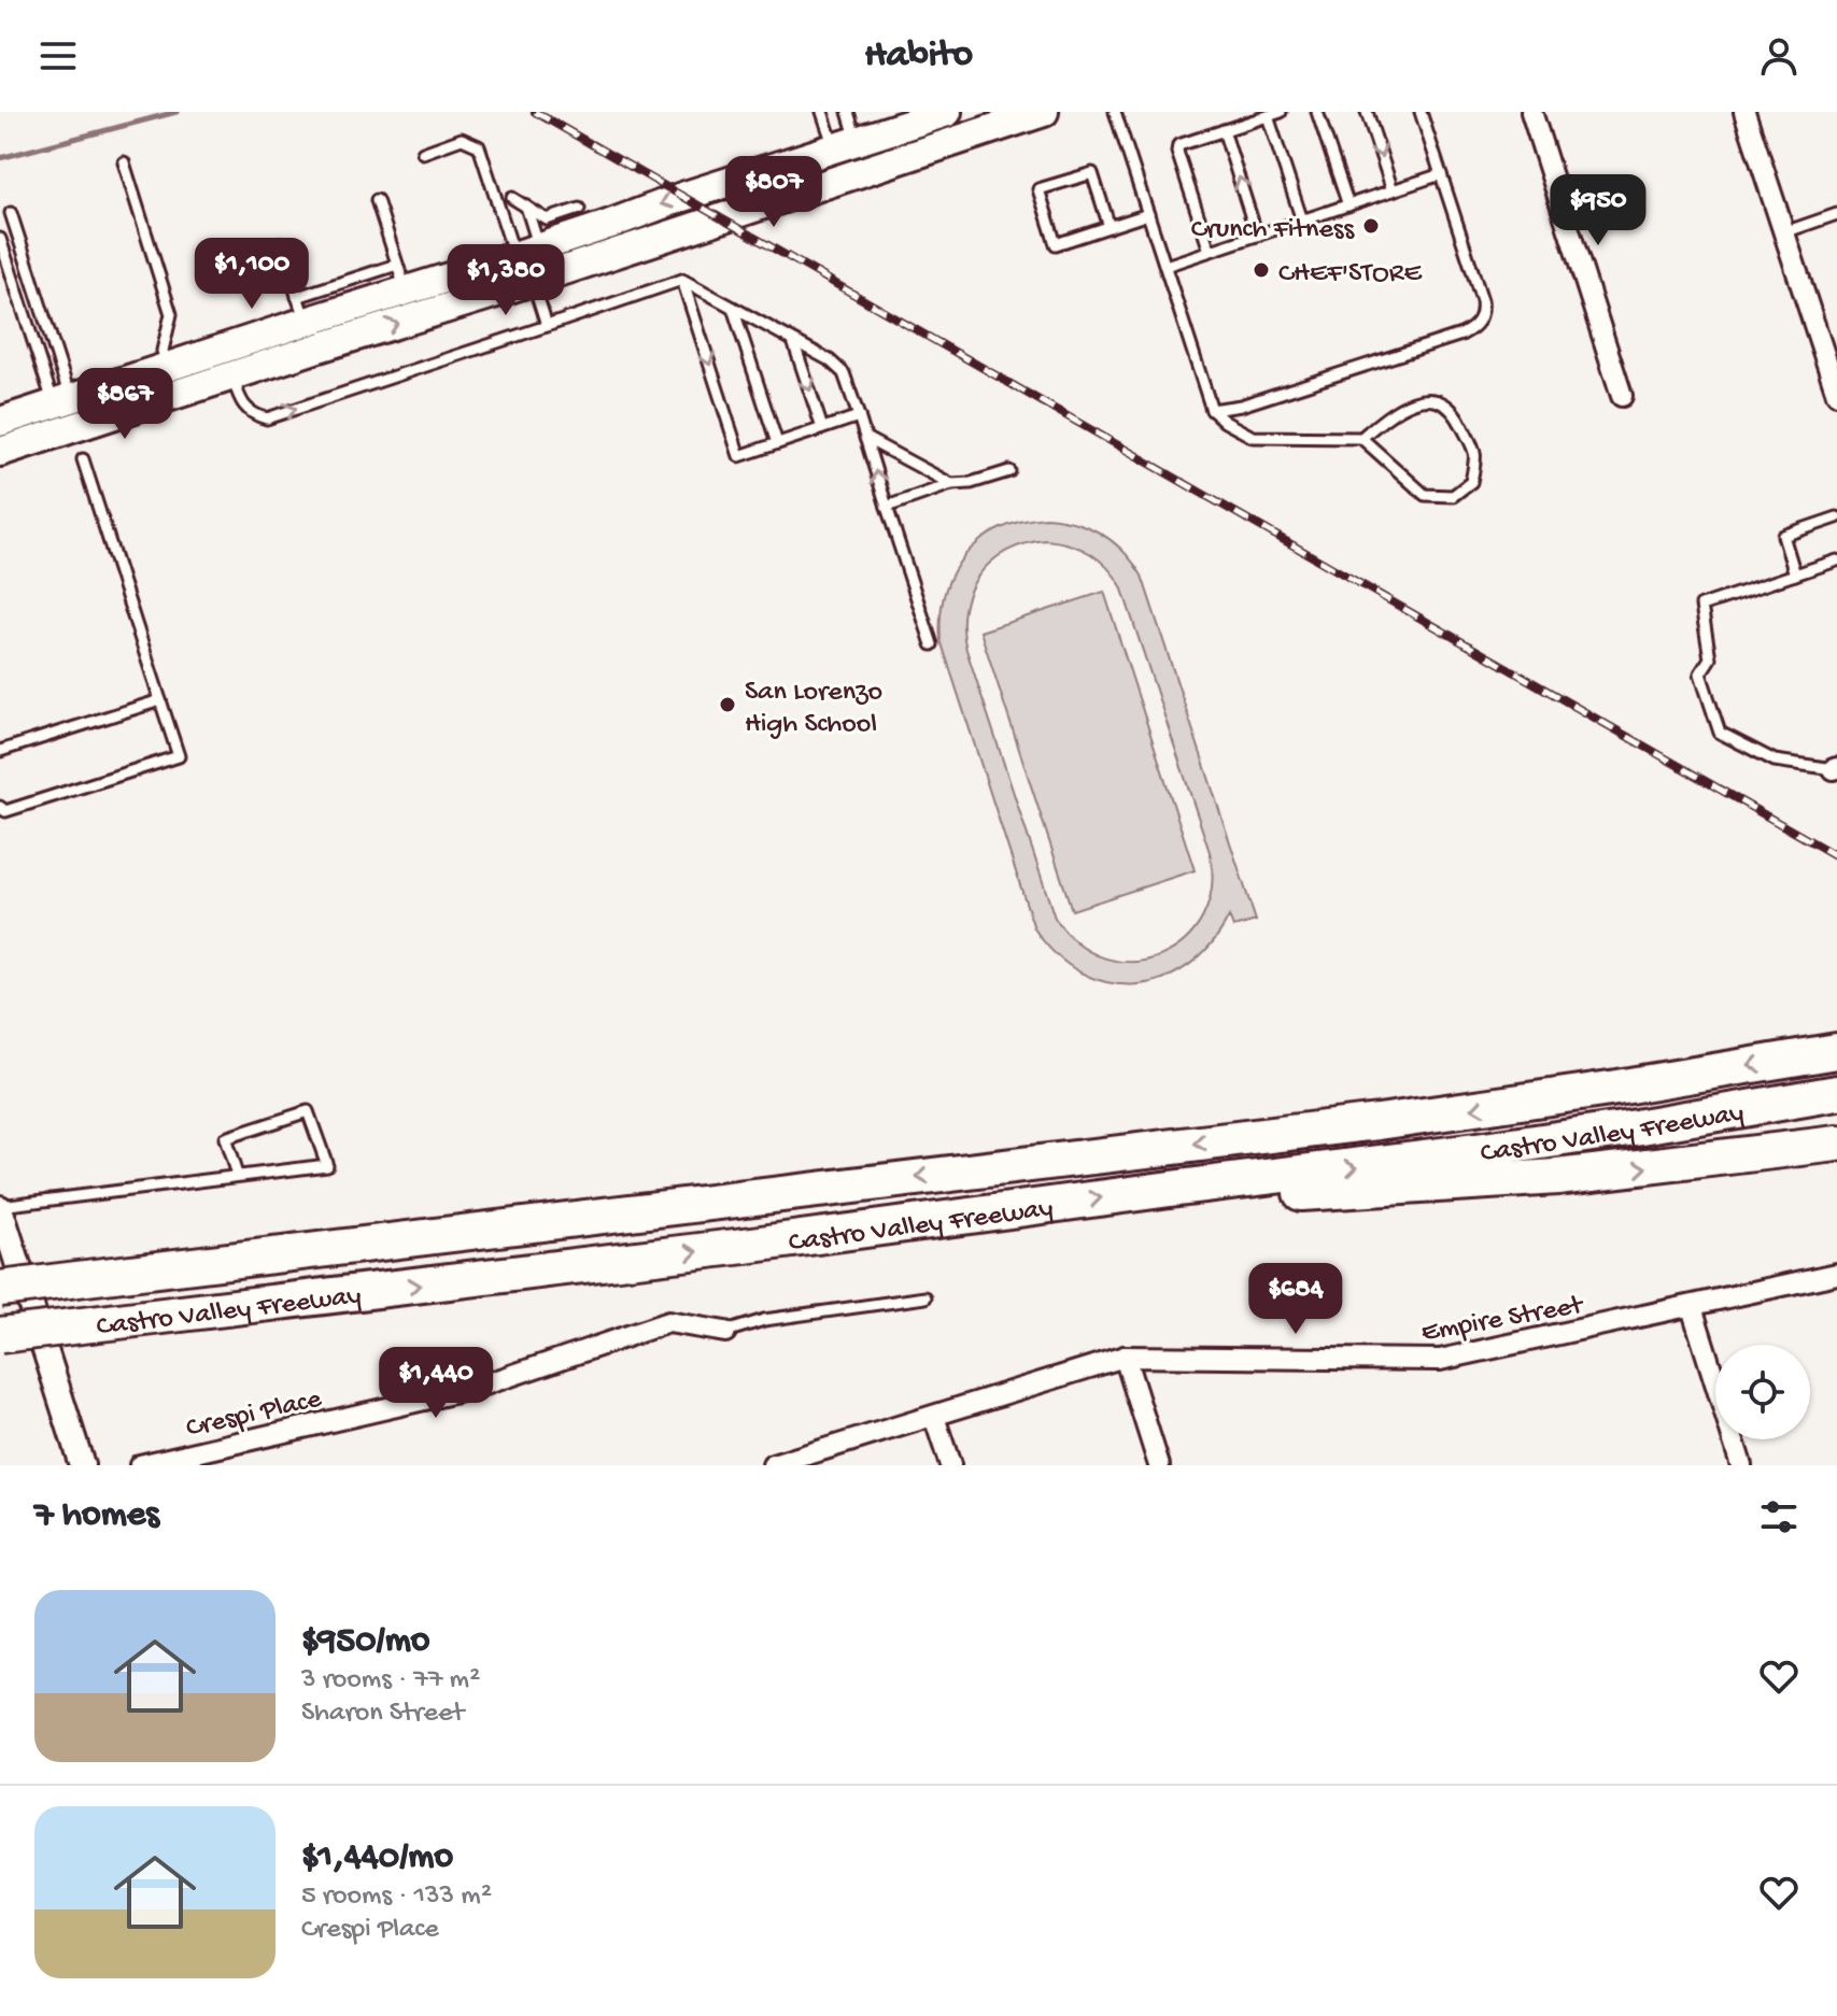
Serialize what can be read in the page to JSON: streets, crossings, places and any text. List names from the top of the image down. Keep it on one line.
{"streets":{"highway":["Castro Valley Freeway"],"street":["Empire Street","Crespi Place"]},"places":["Crunch Fitness","CHEF'STORE","San Lorenzo High School"],"page":{"header":"Habito","price":["$807","$950","$1,100","$1,380","$867","$684","$1,440"],"heading":"7 homes","list":[{"name":"$950/mo","note":"3 rooms · 77 m² · Sharon Street"},{"name":"$1,440/mo","note":"5 rooms · 133 m² · Crespi Place"}]}}
